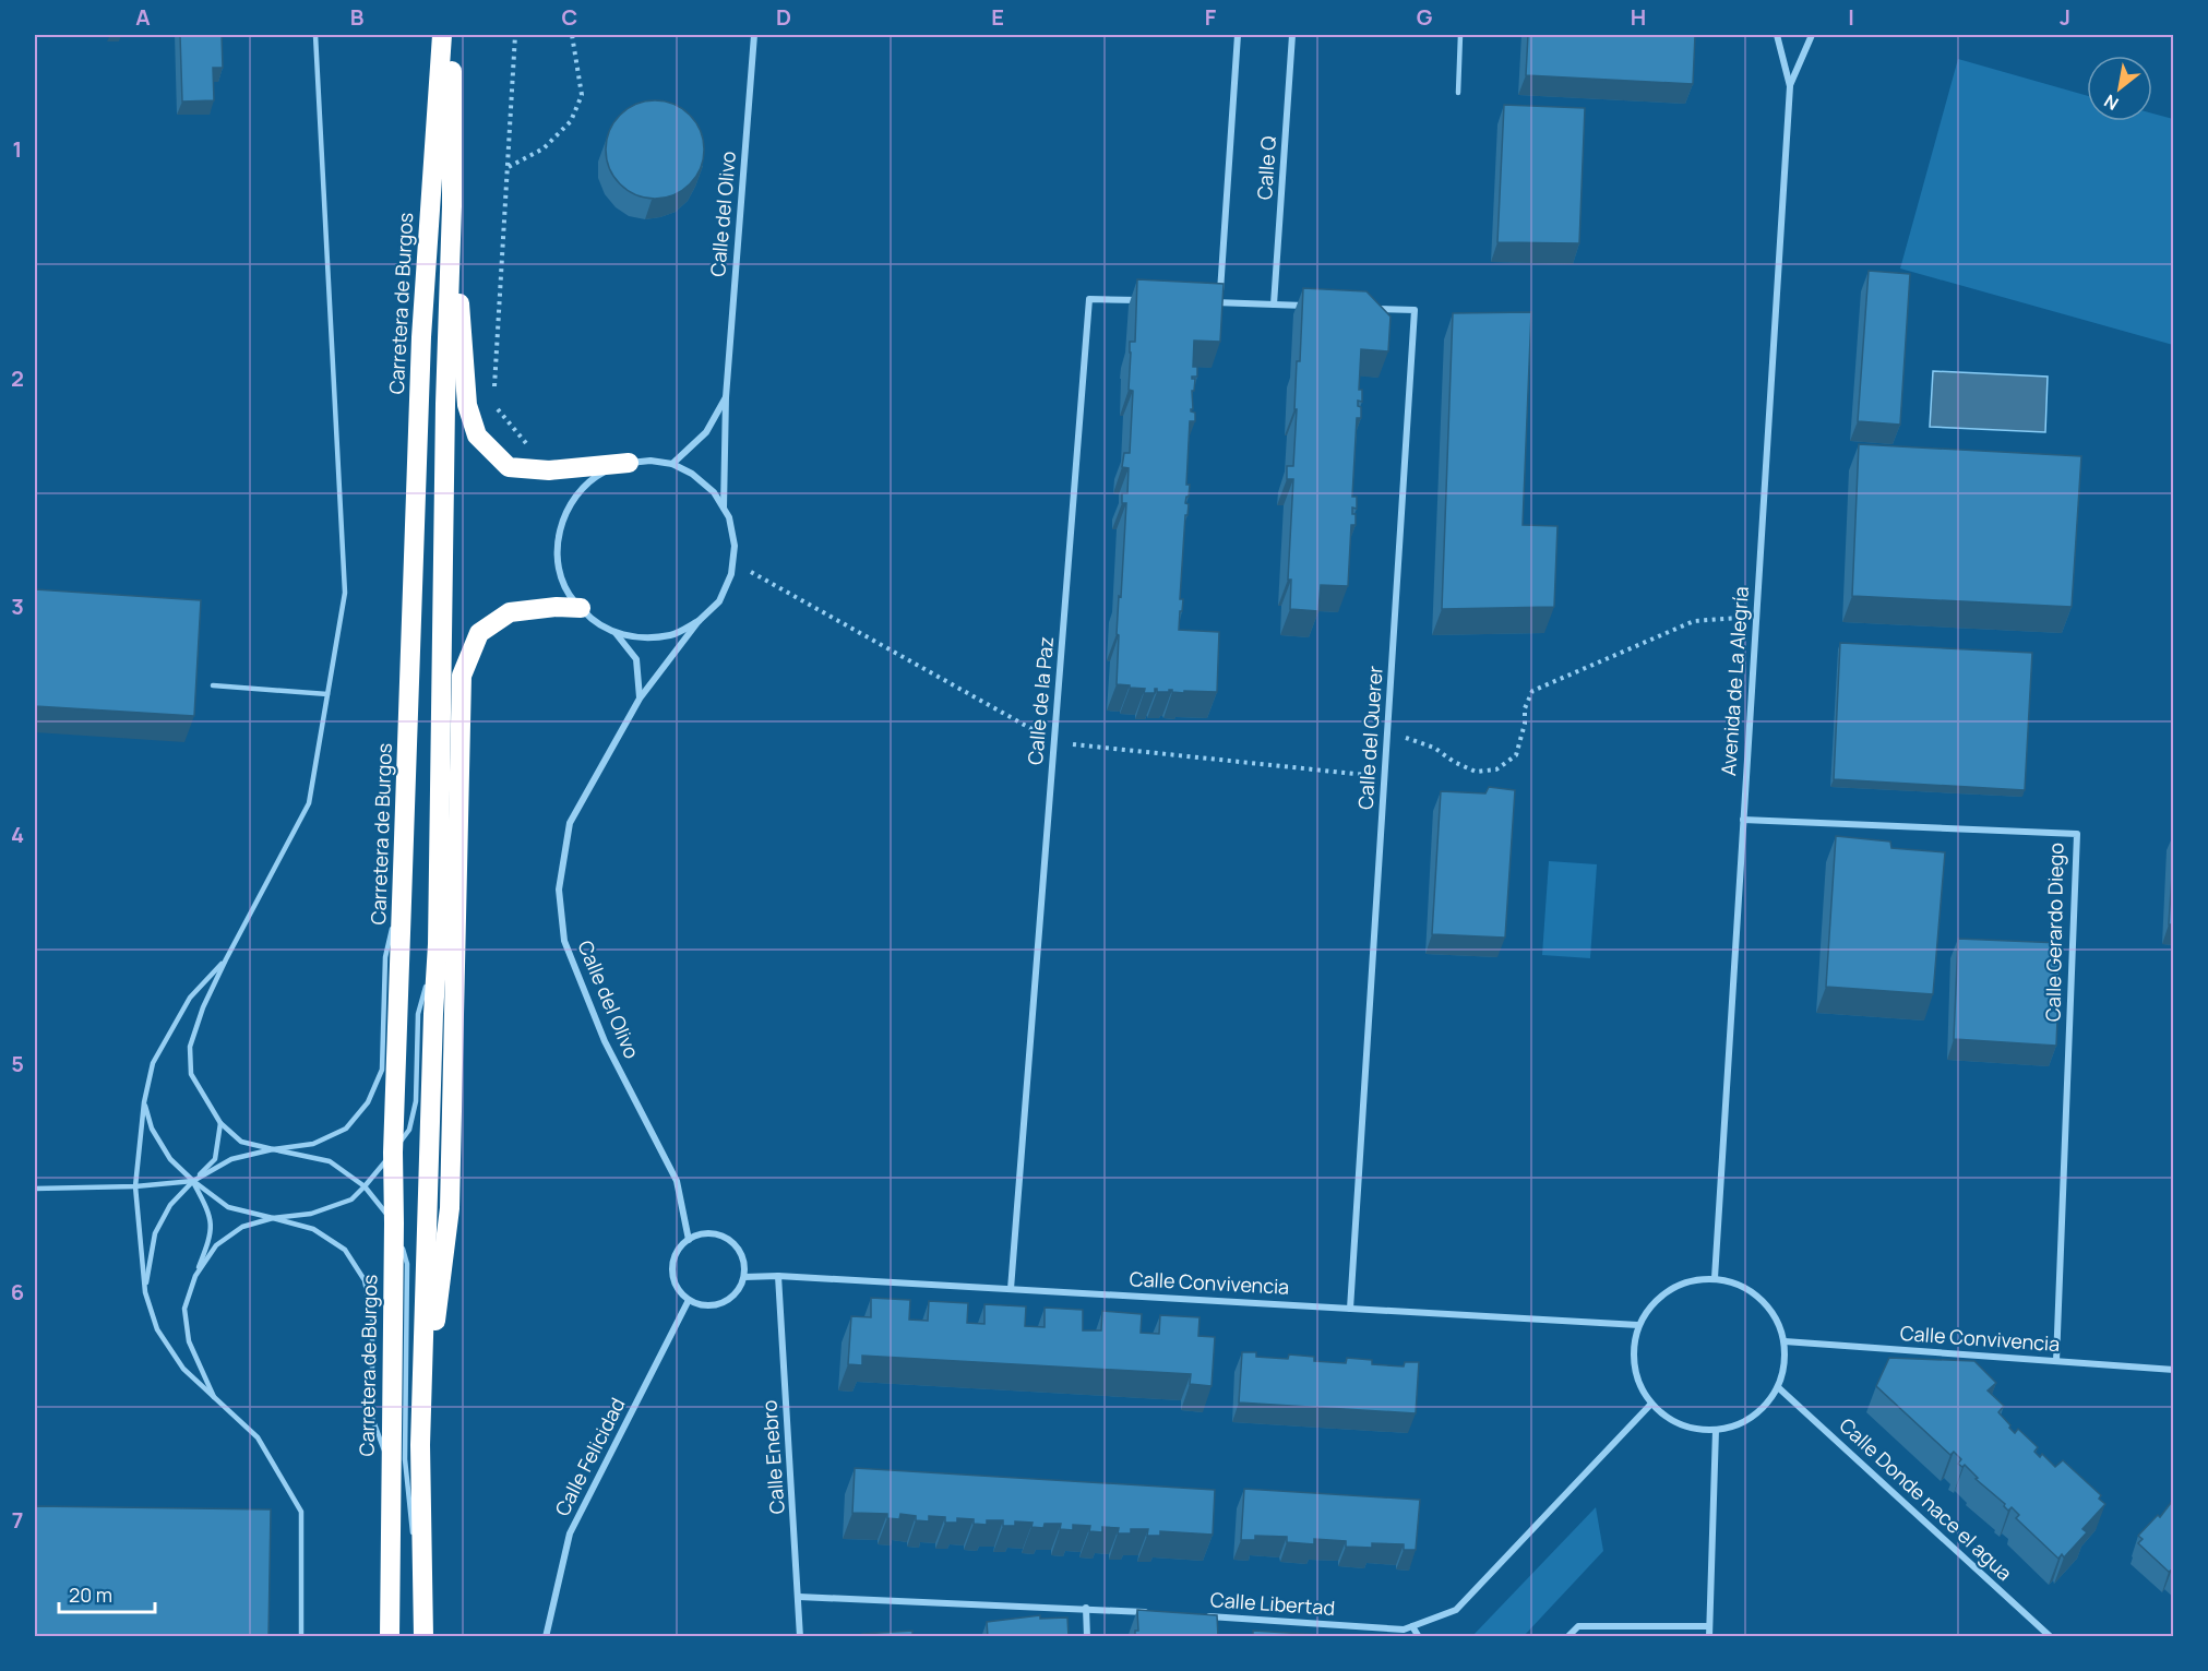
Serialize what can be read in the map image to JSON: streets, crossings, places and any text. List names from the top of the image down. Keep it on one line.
{"streets":{"highway":["Carretera de Burgos"],"street":["Calle Q","Calle del Olivo","Avenida de La Alegría","Calle de la Paz","Calle del Querer","Calle Gerardo Diego","Calle Convivencia","Calle Felicidad","Calle Enebro","Calle Donde nace el agua","Calle Libertad"]},"crossings":[["Calle del Olivo","Calle Convivencia"],["Calle del Olivo","Calle Felicidad"],["Avenida de La Alegría","Calle Gerardo Diego"],["Avenida de La Alegría","Calle Convivencia"],["Avenida de La Alegría","Calle Donde nace el agua"],["Avenida de La Alegría","Calle Libertad"],["Calle de la Paz","Calle Convivencia"],["Calle del Querer","Calle Convivencia"],["Calle Gerardo Diego","Calle Convivencia"],["Calle Convivencia","Calle Felicidad"],["Calle Convivencia","Calle Enebro"],["Calle Convivencia","Calle Donde nace el agua"],["Calle Convivencia","Calle Libertad"],["Calle Donde nace el agua","Calle Libertad"]],"scale_bar":"20 m","north":"bottom left","grid":{"columns":["A","B","C","D","E","F","G","H","I","J"],"rows":["1","2","3","4","5","6","7"]}}
